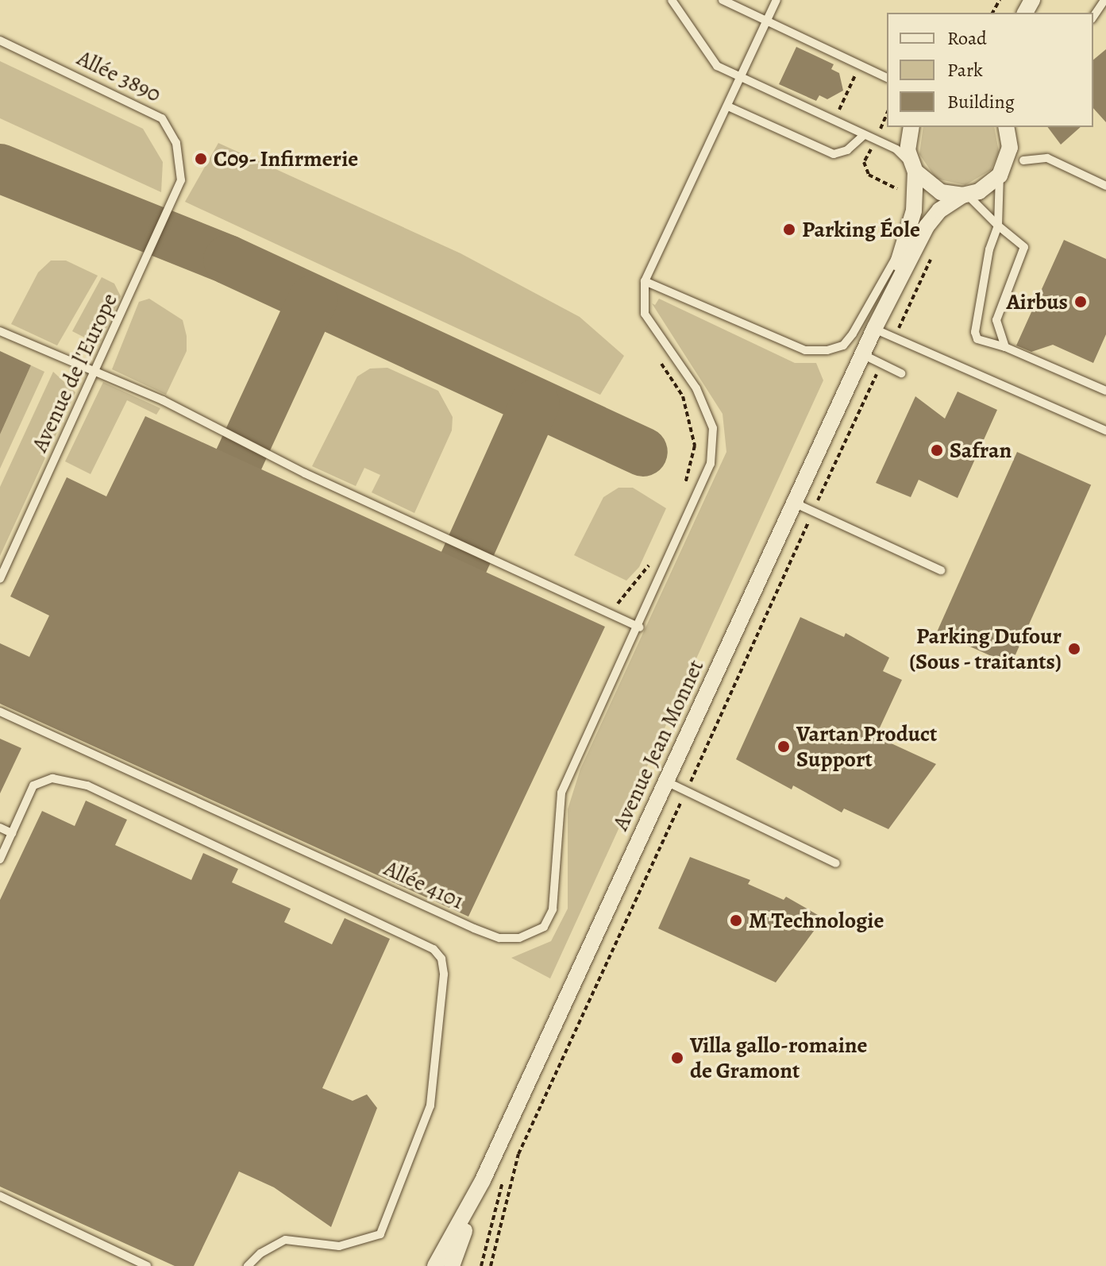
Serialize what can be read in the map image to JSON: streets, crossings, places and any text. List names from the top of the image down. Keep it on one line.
{"streets":{"street":["Avenue Jean Monnet"],"lane":["Allée 3890","Avenue de l'Europe","Allée 4101"]},"crossings":[["Allée 3890","Avenue de l'Europe"]],"places":["C09- Infirmerie","Parking Éole","Airbus","Safran","Parking Dufour (Sous - traitants)","Vartan Product Support","M Technologie","Villa gallo-romaine de Gramont"],"legend":["Road","Park","Building"]}
